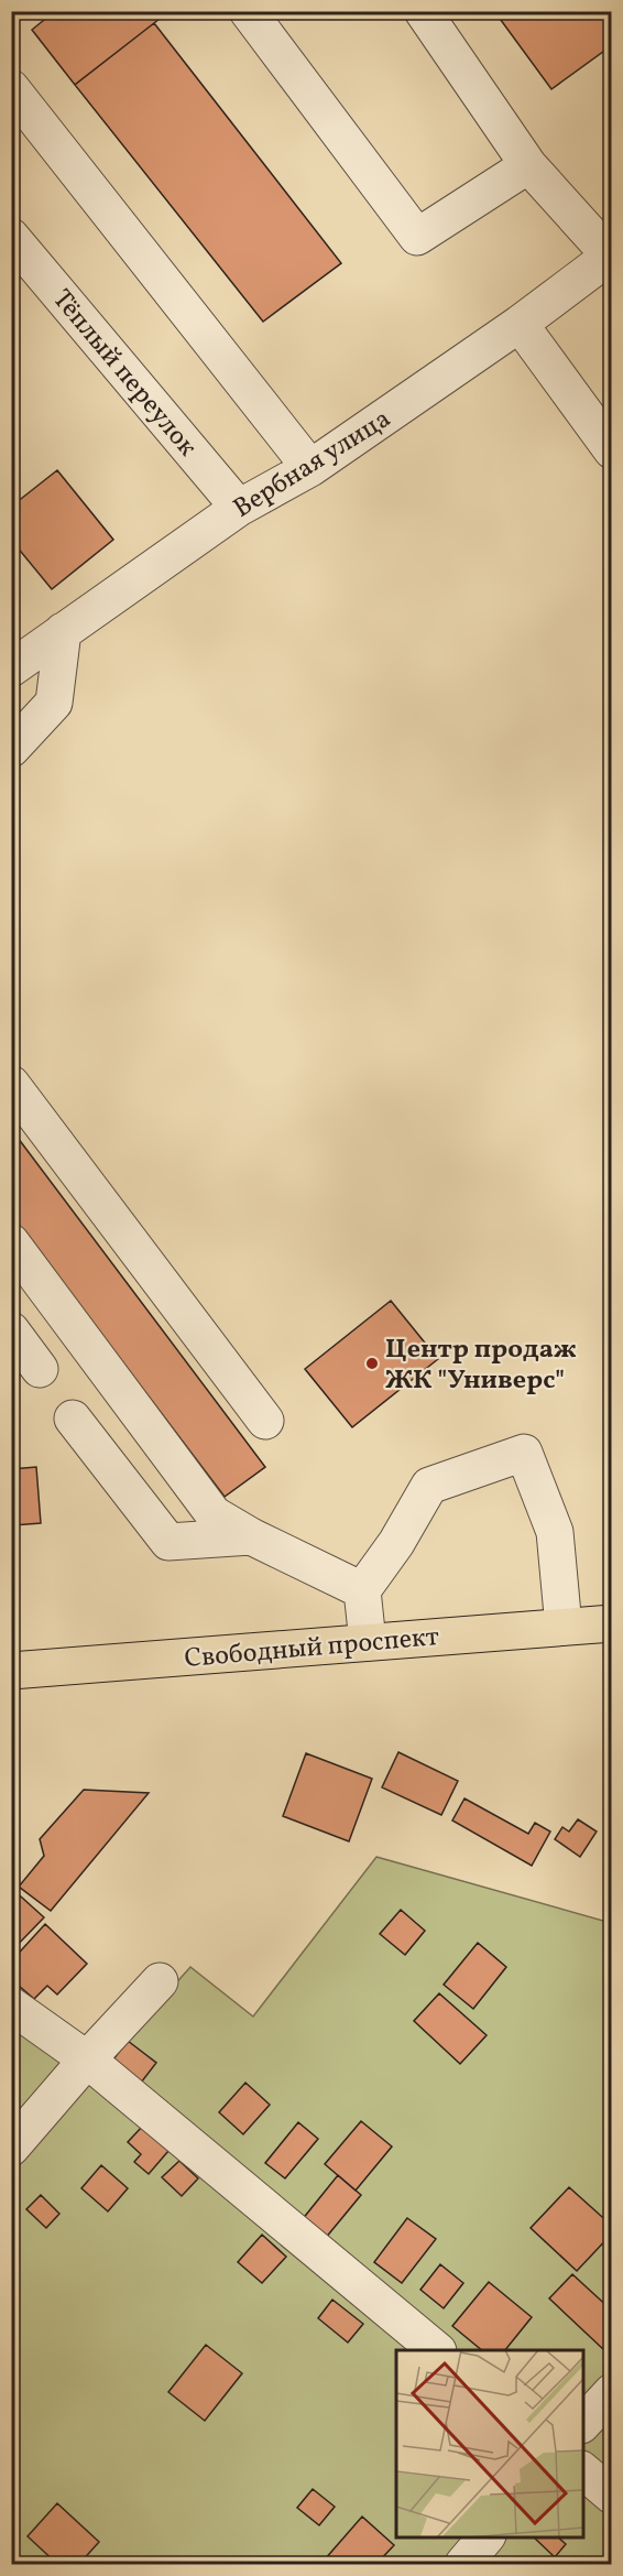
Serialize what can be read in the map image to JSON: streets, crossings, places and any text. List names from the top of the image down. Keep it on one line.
{"streets":{"main road":["Свободный проспект"],"street":["Тёплый переулок","Вербная улица"]},"crossings":[["Тёплый переулок","Вербная улица"]],"places":["Центр продаж ЖК \"Универс\""]}
